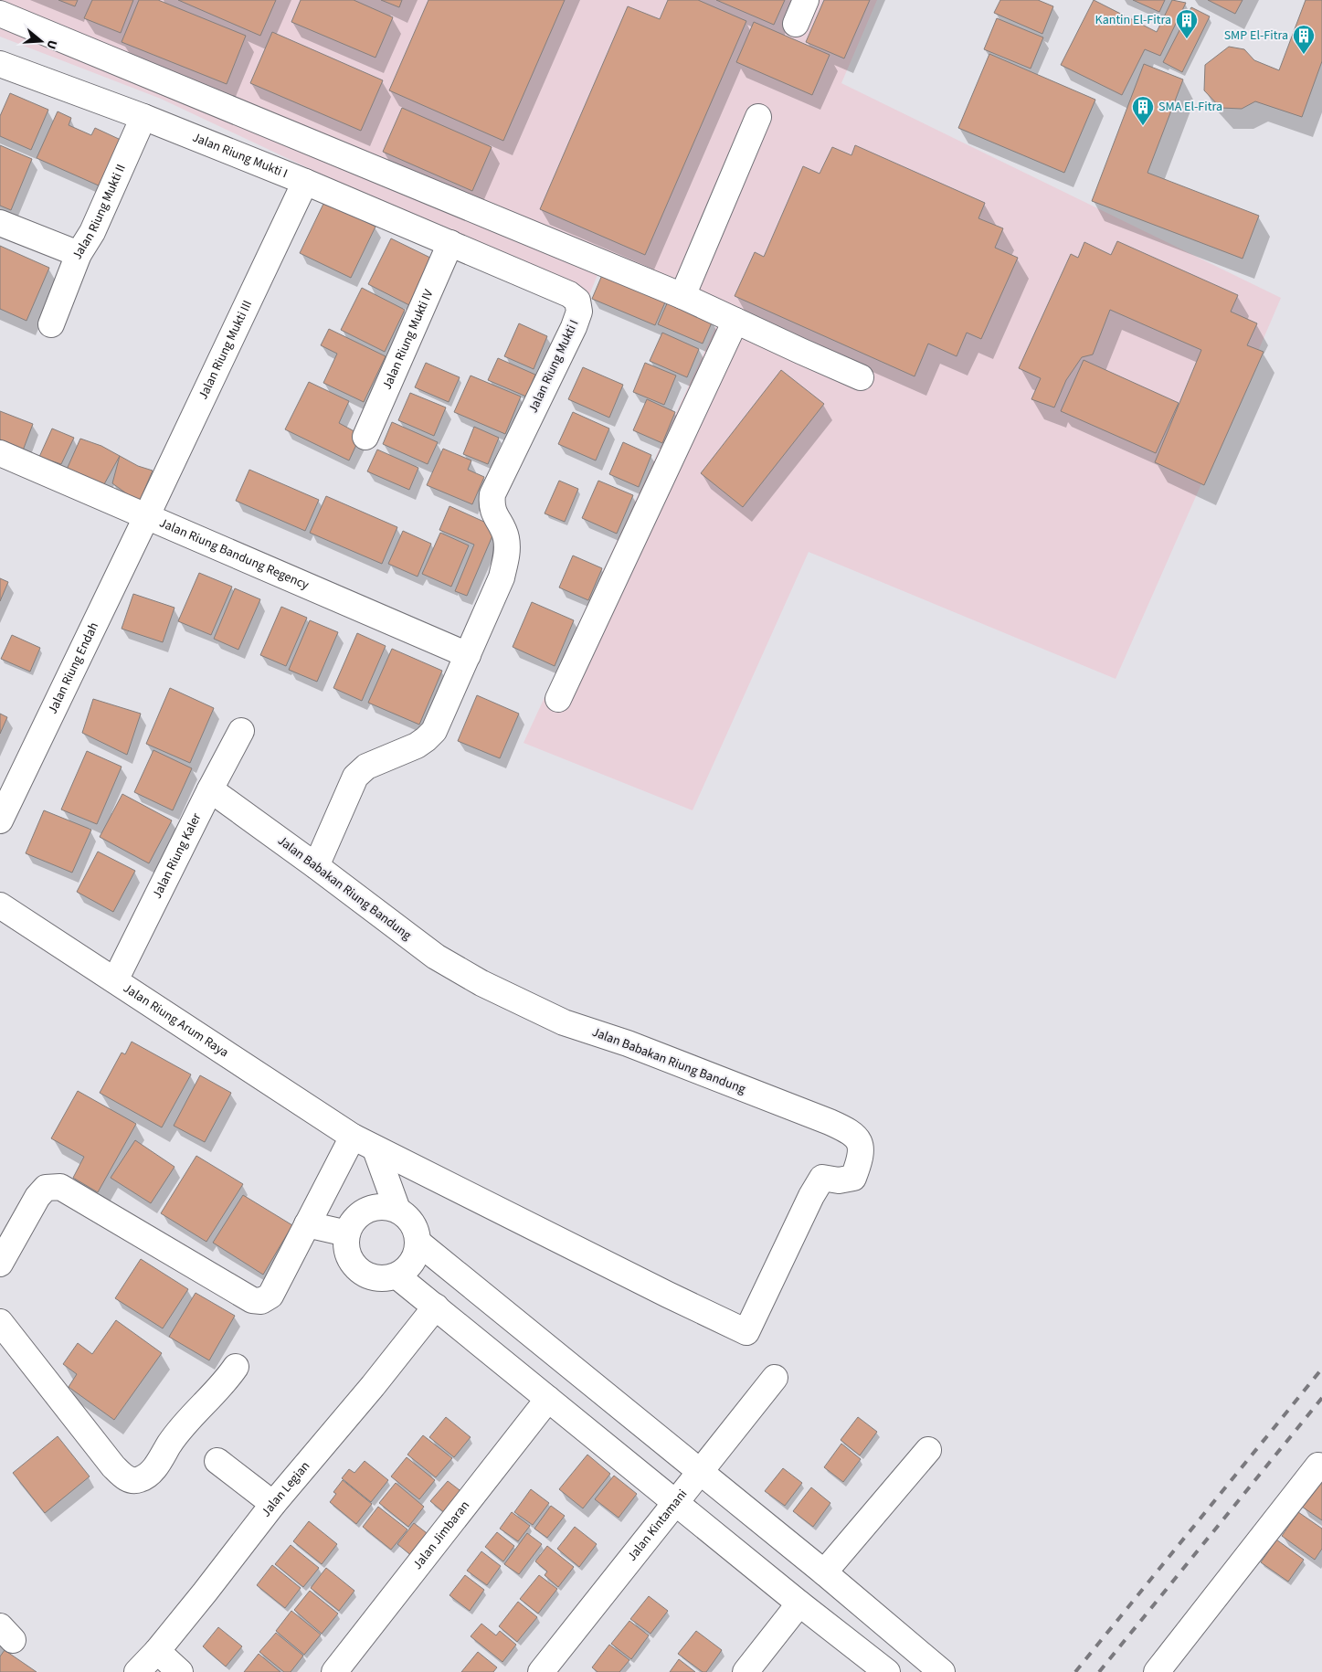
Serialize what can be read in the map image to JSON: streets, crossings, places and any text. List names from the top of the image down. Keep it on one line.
{"streets":{"street":["Jalan Riung Mukti I","Jalan Riung Mukti II","Jalan Riung Mukti IV","Jalan Riung Mukti III","Jalan Riung Bandung Regency","Jalan Riung Endah","Jalan Riung Kaler","Jalan Babakan Riung Bandung","Jalan Riung Arum Raya","Jalan Legian","Jalan Kintamani","Jalan Jimbaran"]},"crossings":[["Jalan Riung Mukti I","Jalan Riung Mukti II"],["Jalan Riung Mukti I","Jalan Riung Mukti IV"],["Jalan Riung Mukti I","Jalan Riung Mukti III"],["Jalan Riung Mukti I","Jalan Riung Bandung Regency"],["Jalan Riung Mukti I","Jalan Babakan Riung Bandung"],["Jalan Riung Mukti III","Jalan Riung Bandung Regency"],["Jalan Riung Mukti III","Jalan Riung Endah"],["Jalan Riung Bandung Regency","Jalan Riung Endah"],["Jalan Riung Kaler","Jalan Babakan Riung Bandung"],["Jalan Riung Kaler","Jalan Riung Arum Raya"],["Jalan Babakan Riung Bandung","Jalan Riung Arum Raya"]],"places":{"building":["Kantin El-Fitra","SMP El-Fitra","SMA El-Fitra"]},"north":"right"}
